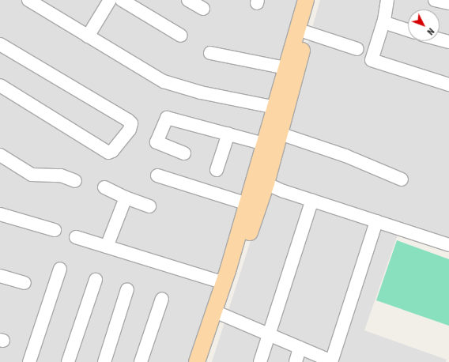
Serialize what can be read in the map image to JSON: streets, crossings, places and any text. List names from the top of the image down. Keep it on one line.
{"north":"bottom right"}
